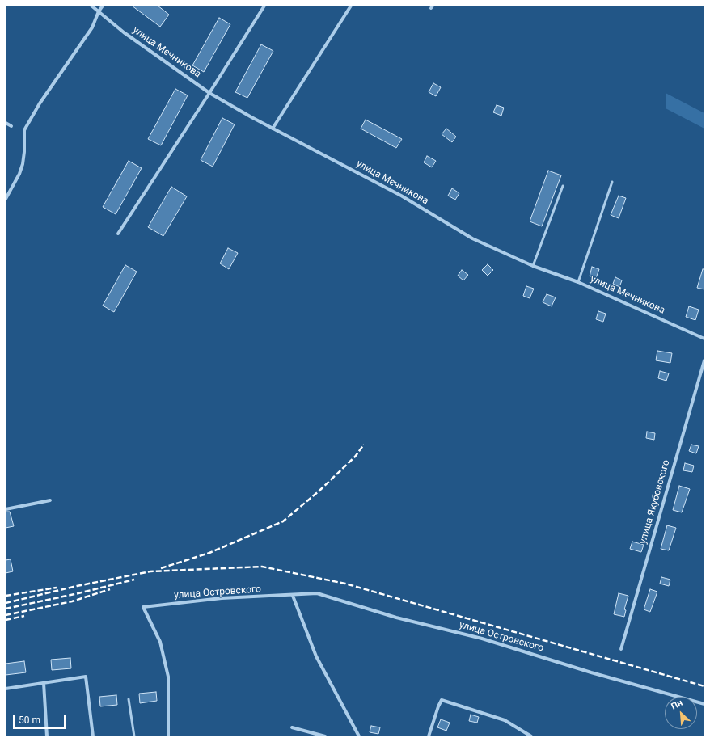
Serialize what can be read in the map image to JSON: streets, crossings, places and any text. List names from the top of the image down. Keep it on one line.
{"streets":{"street":["улица Мечникова","улица Якубовского","улица Островского"]},"scale_bar":"50 m","north":"top left"}
